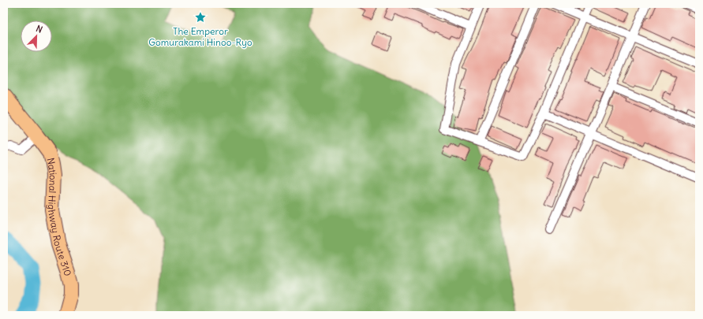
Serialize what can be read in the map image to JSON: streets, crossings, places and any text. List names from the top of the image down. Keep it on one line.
{"streets":{"highway":["National Highway Route 310"]},"places":{"place":["The Emperor Gomurakami Hinoo-Ryo"]},"north":"top right"}
